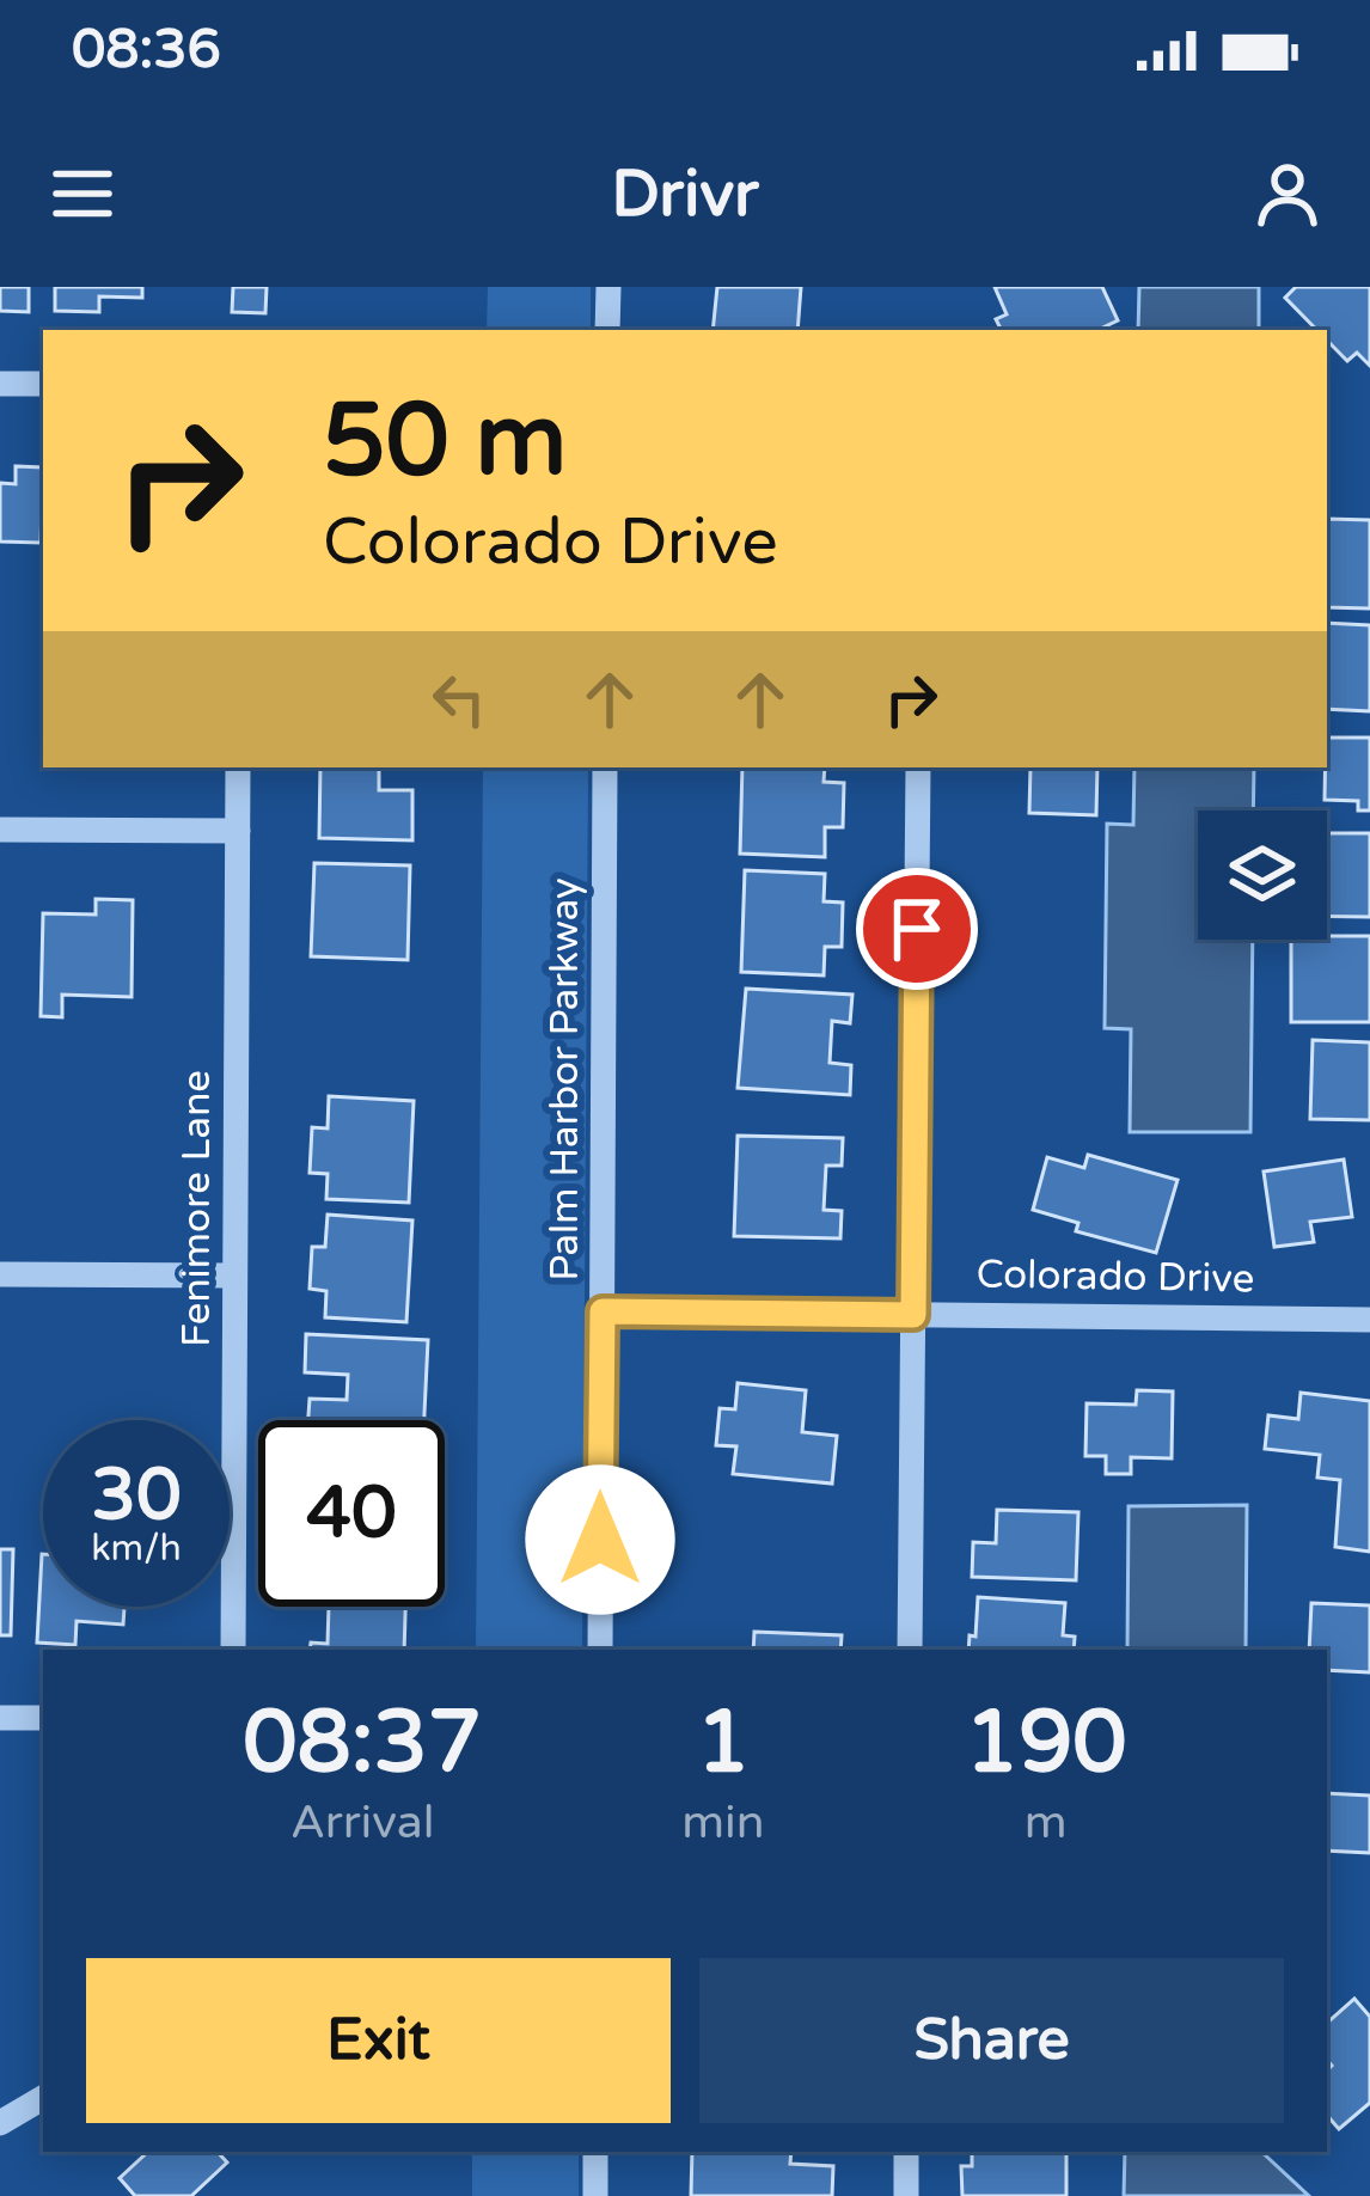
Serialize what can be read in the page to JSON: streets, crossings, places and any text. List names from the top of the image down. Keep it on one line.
{"streets":{"street":["Palm Harbor Parkway","Fenimore Lane","Colorado Drive"]},"crossings":[["Palm Harbor Parkway","Colorado Drive"]],"page":{"status":"08:36","header":"Drivr","turn":["50 m","Colorado Drive"],"speed":"30 km/h","limit":"40","eta":["08:37","Arrival","1","min","190","m"],"buttons":["Exit","Share"]}}
